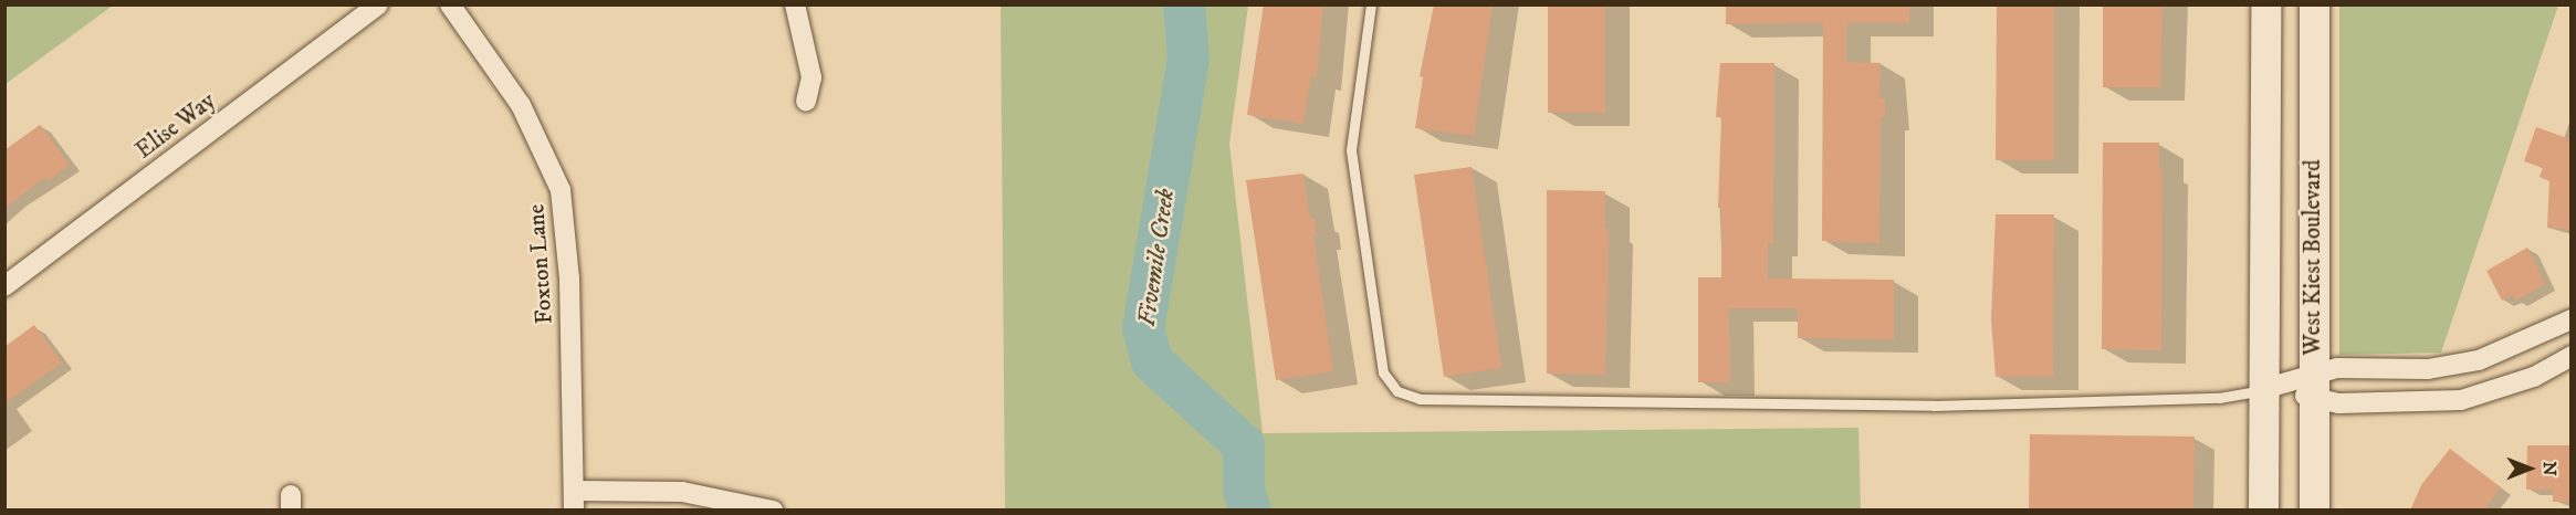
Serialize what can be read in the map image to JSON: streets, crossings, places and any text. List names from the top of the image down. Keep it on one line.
{"streets":{"main road":["West Kiest Boulevard"],"street":["Elise Way","Foxton Lane"]},"water":["Fivemile Creek"],"north":"right"}
